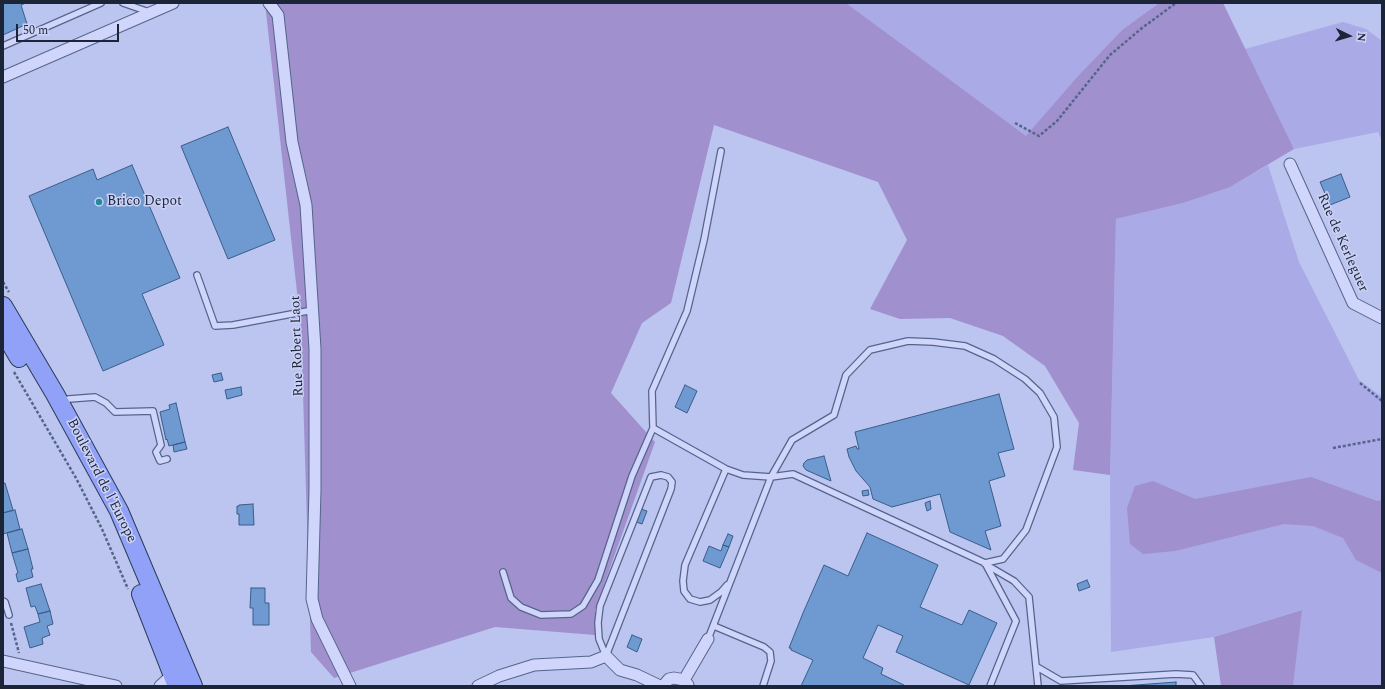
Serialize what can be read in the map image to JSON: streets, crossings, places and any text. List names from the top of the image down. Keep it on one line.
{"streets":{"main road":["Boulevard de l'Europe"],"street":["Rue de Kerleguer","Rue Robert Laot"]},"places":["Brico Depot"],"scale_bar":"50 m","north":"right"}
